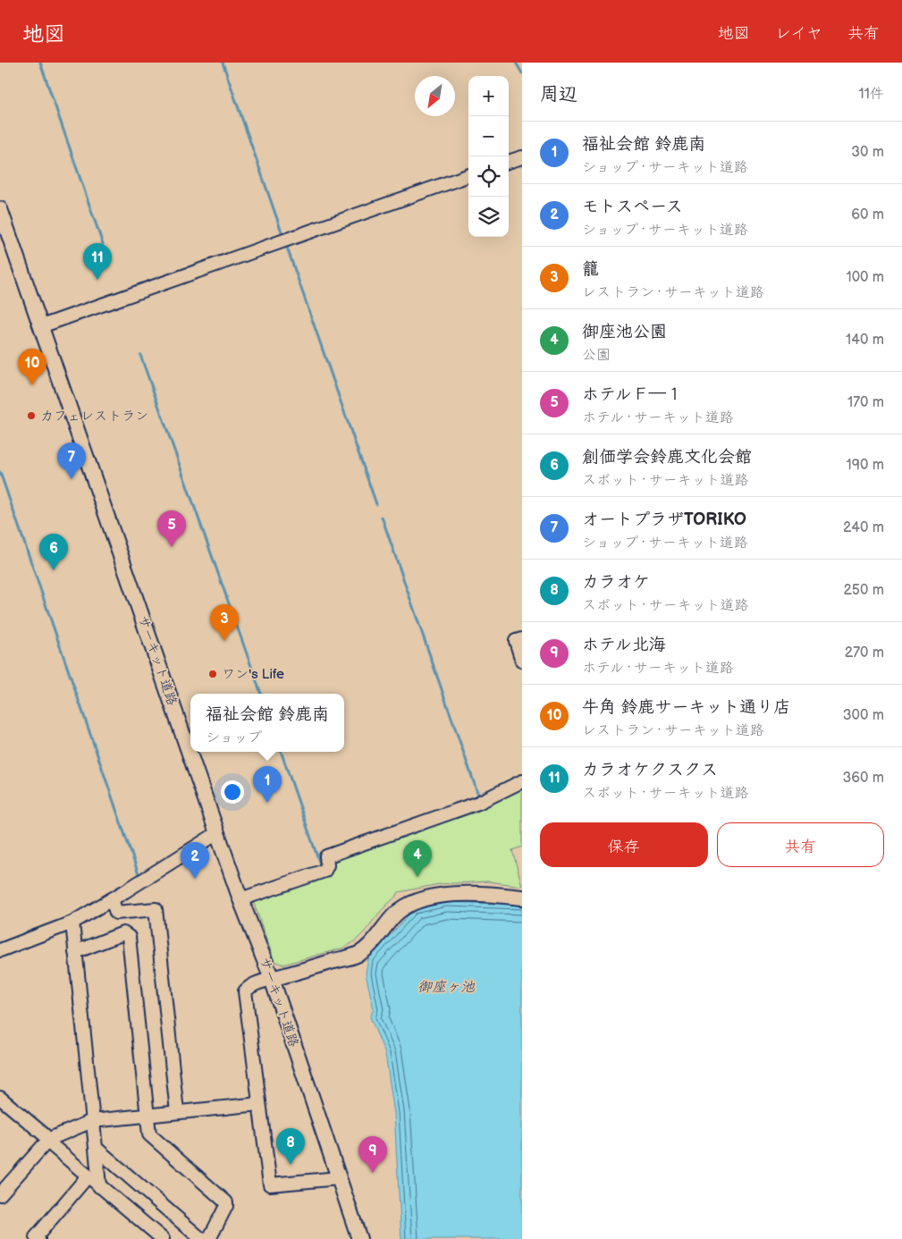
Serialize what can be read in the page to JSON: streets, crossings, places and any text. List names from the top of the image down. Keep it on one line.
{"streets":{"street":["サーキット道路"]},"water":["御座ヶ池"],"places":["カフェレストラン","ワン's Life"],"north":"bottom left","page":{"header":"地図","nav":["地図","レイヤ","共有"],"heading":["周辺","11件"],"map_buttons":["+","−"],"list":[{"mark":"1","name":"福祉会館 鈴鹿南","note":"ショップ · サーキット道路","value":"30 m"},{"mark":"2","name":"モトスペース","note":"ショップ · サーキット道路","value":"60 m"},{"mark":"3","name":"籠","note":"レストラン · サーキット道路","value":"100 m"},{"mark":"4","name":"御座池公園","note":"公園","value":"140 m"},{"mark":"5","name":"ホテルＦ―１","note":"ホテル · サーキット道路","value":"170 m"},{"mark":"6","name":"創価学会鈴鹿文化会館","note":"スポット · サーキット道路","value":"190 m"},{"mark":"7","name":"オートプラザTORIKO","note":"ショップ · サーキット道路","value":"240 m"},{"mark":"8","name":"カラオケ","note":"スポット · サーキット道路","value":"250 m"},{"mark":"9","name":"ホテル北海","note":"ホテル · サーキット道路","value":"270 m"},{"mark":"10","name":"牛角 鈴鹿サーキット通り店","note":"レストラン · サーキット道路","value":"300 m"},{"mark":"11","name":"カラオケクスクス","note":"スポット · サーキット道路","value":"360 m"}],"pins":["11","10","7","5","6","3","1","4","2","8","9"],"popup":["福祉会館 鈴鹿南","ショップ"],"buttons":["保存","共有"]}}
